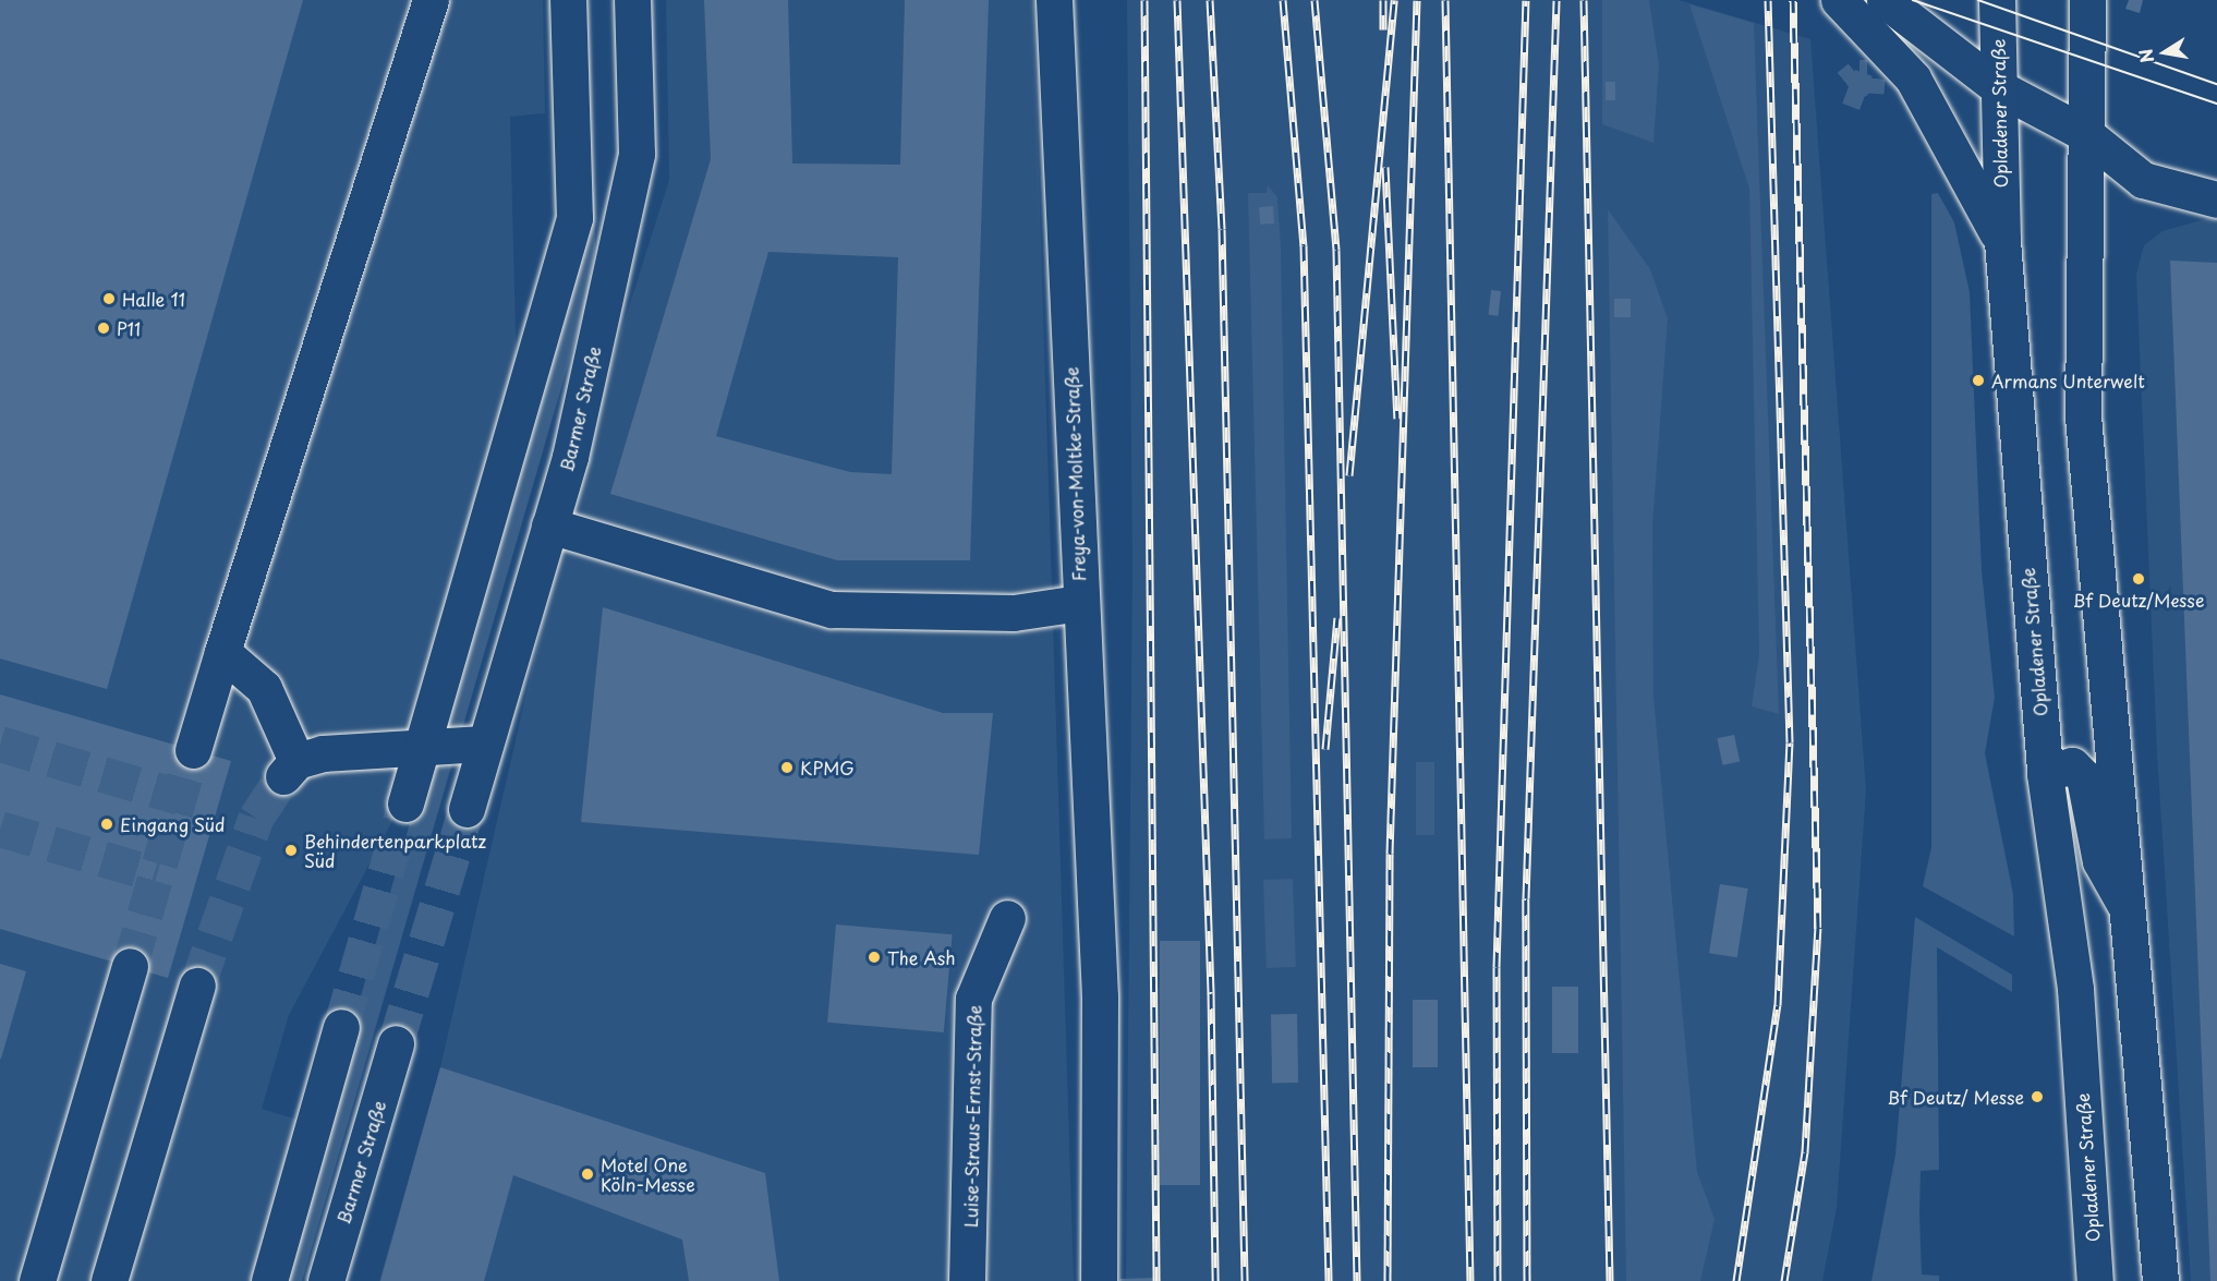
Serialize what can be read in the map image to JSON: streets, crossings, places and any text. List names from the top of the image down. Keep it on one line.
{"streets":{"main road":["Opladener Straße","Barmer Straße","Freya-von-Moltke-Straße","Luise-Straus-Ernst-Straße"]},"crossings":[["Barmer Straße","Freya-von-Moltke-Straße"]],"places":["Halle 11","P11","Armans Unterwelt","Bf Deutz/Messe","KPMG","Eingang Süd","Behindertenparkplatz Süd","The Ash","Bf Deutz/ Messe","Motel One Köln-Messe"],"north":"left"}
